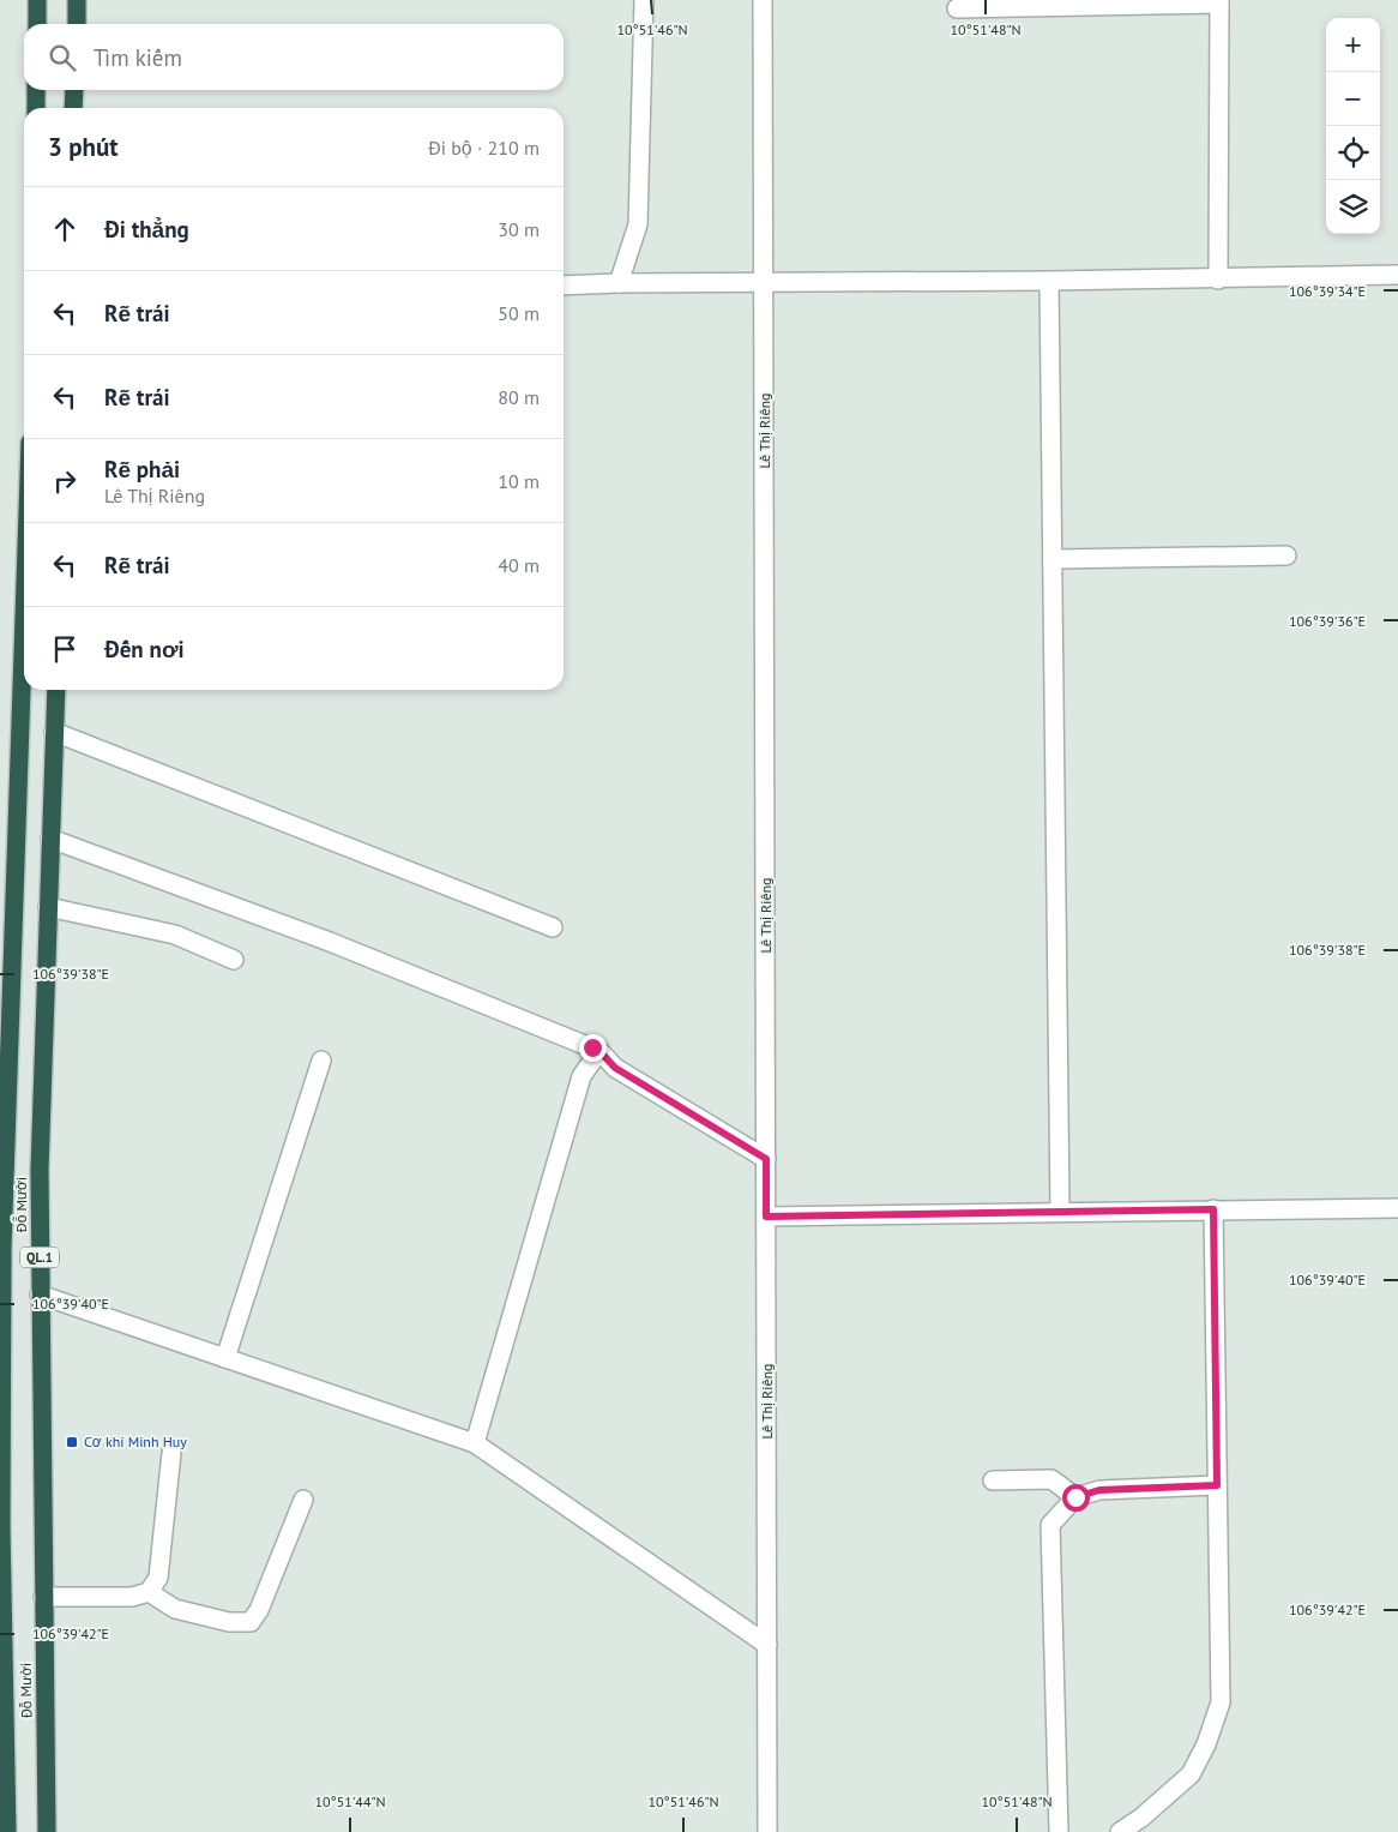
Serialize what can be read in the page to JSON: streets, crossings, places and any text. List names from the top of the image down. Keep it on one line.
{"streets":{"highway":["Đỗ Mười","QL.1"],"street":["Lê Thị Riêng"]},"places":{"transit":["Cơ khí Minh Huy"]},"page":{"map_buttons":["+","−"],"search":"Tìm kiếm","heading":["3 phút","Đi bộ · 210 m"],"list":[["Đi thẳng","30 m"],["Rẽ trái","50 m"],["Rẽ trái","80 m"],["Rẽ phải","Lê Thị Riêng","10 m"],["Rẽ trái","40 m"],"Đến nơi"]},"coordinates":["10°51'46\"N","10°51'48\"N","106°39'34\"E","106°39'36\"E","106°39'38\"E","106°39'40\"E","106°39'42\"E","10°51'44\"N"]}
